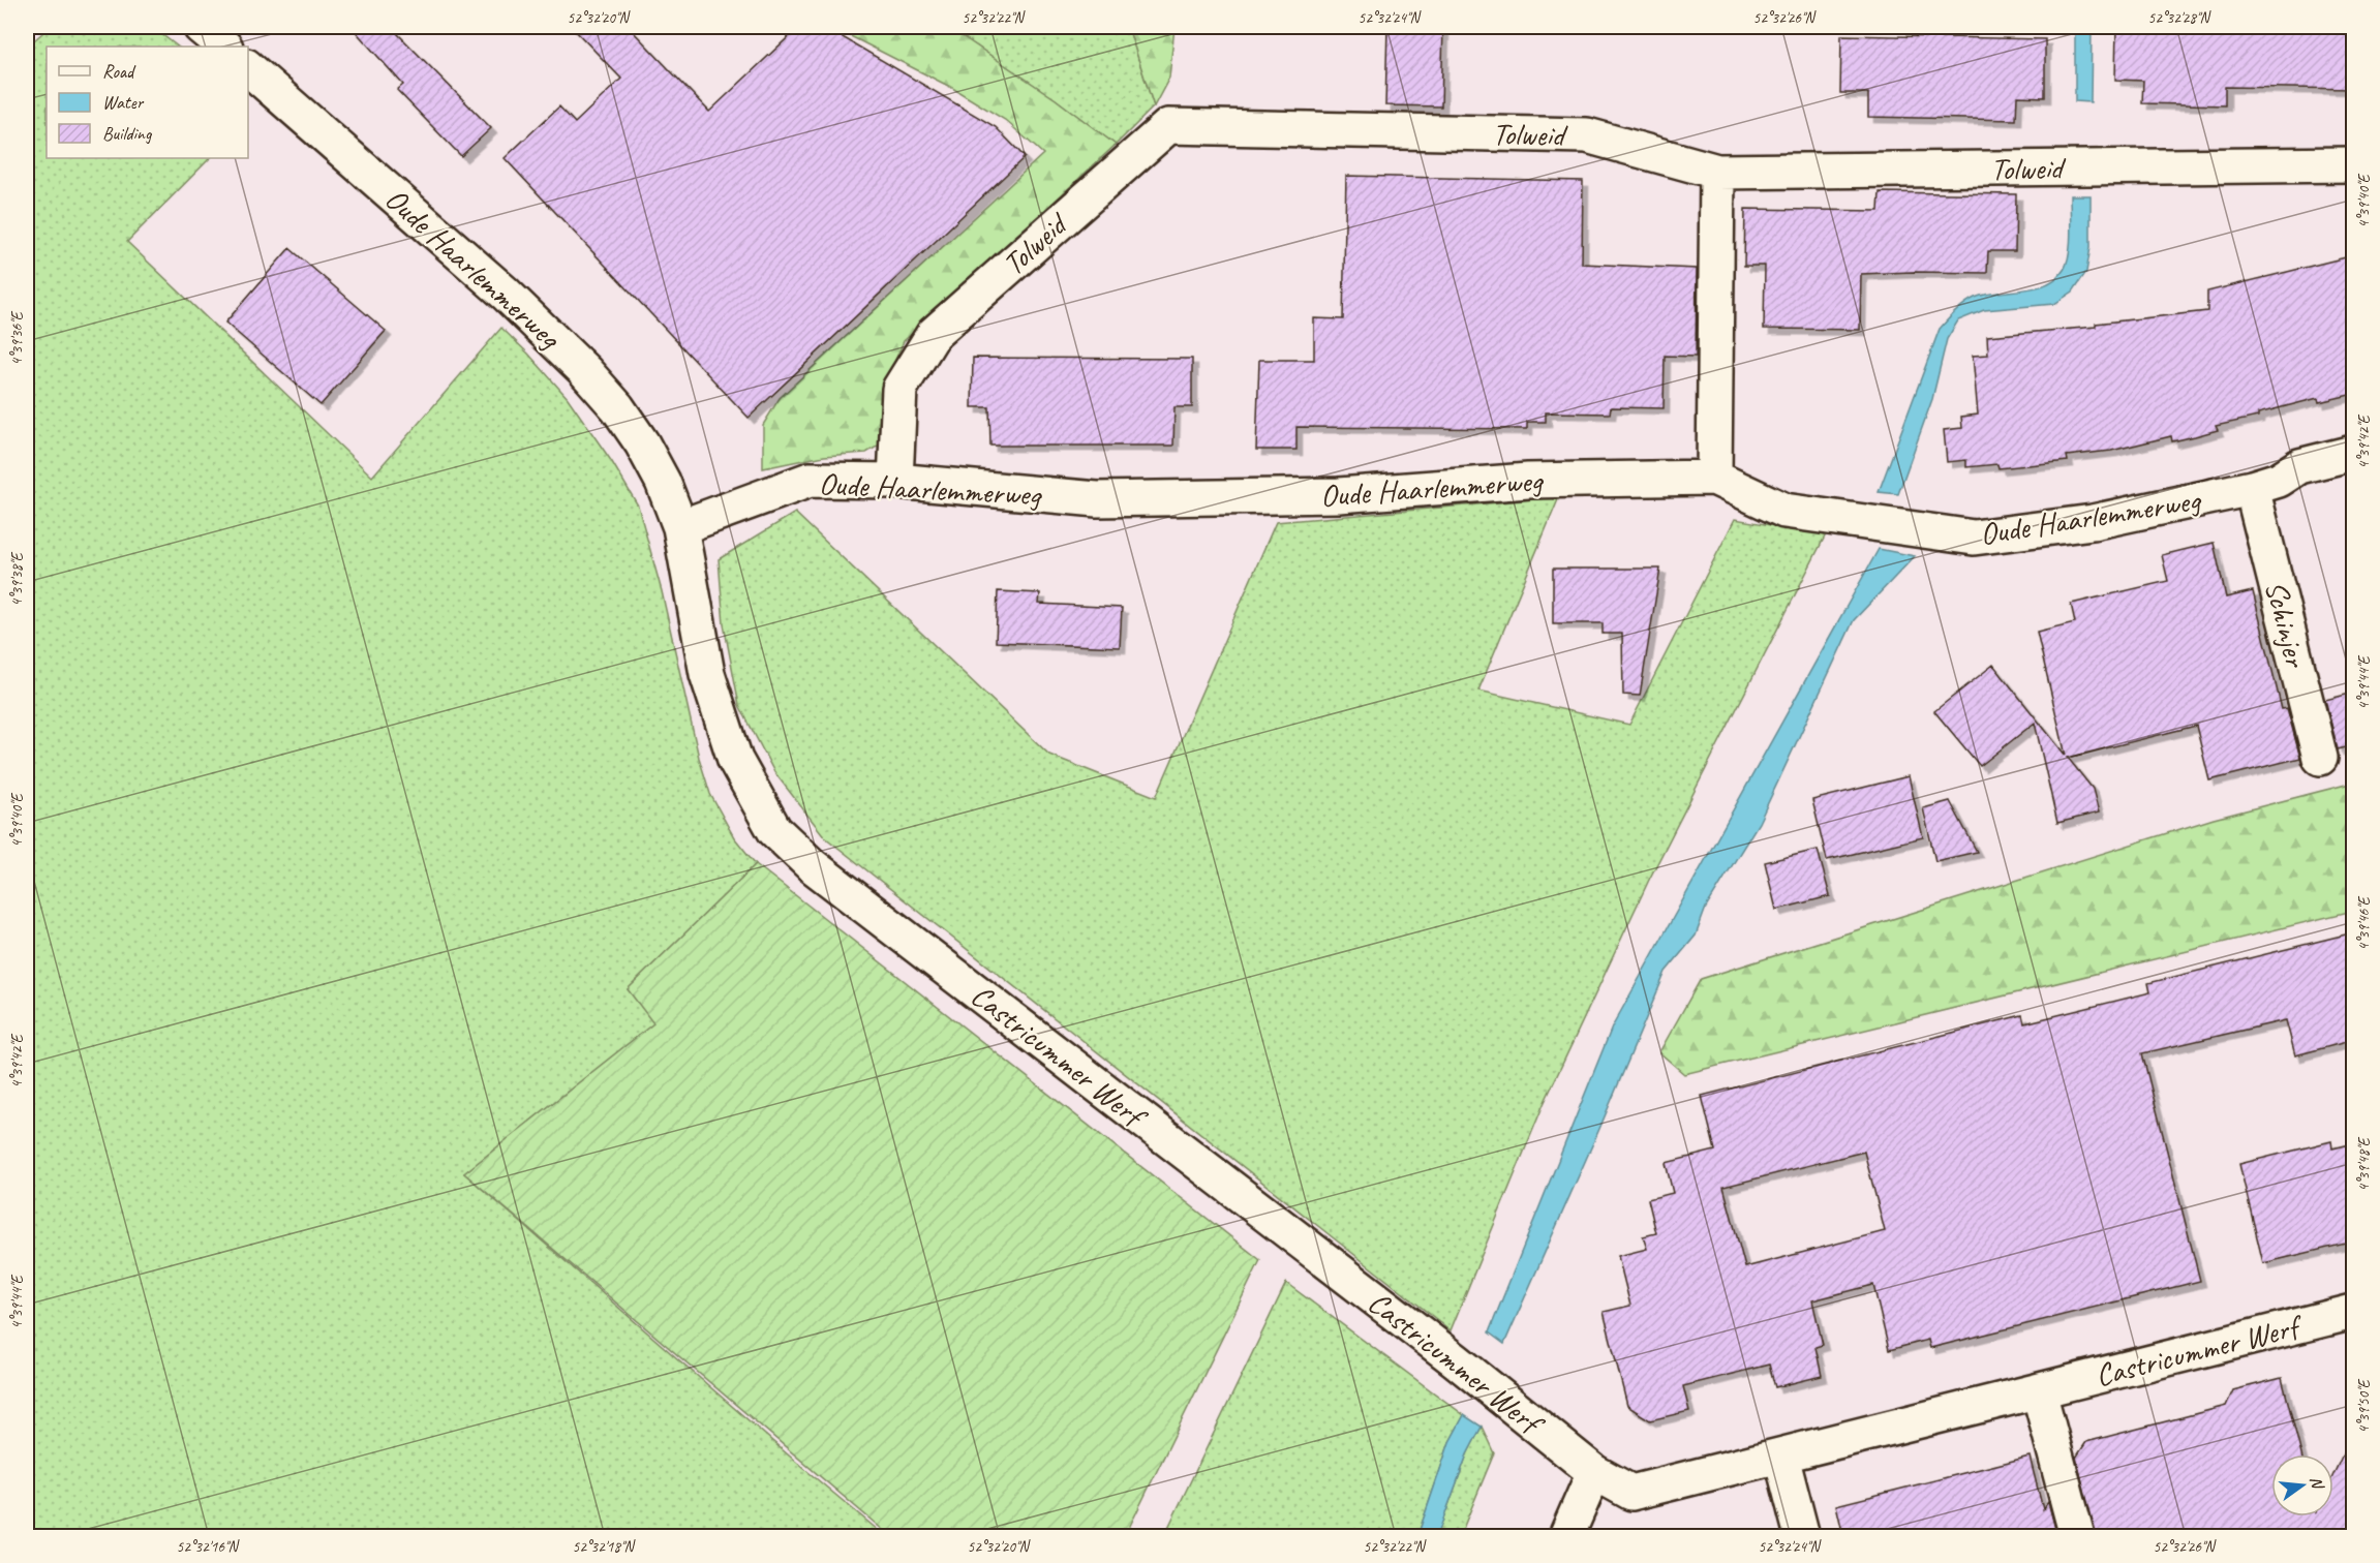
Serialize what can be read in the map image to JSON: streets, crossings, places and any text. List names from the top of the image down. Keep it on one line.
{"streets":{"street":["Tolweid","Oude Haarlemmerweg","Schinjer","Castricummer Werf"]},"crossings":[["Tolweid","Oude Haarlemmerweg"],["Oude Haarlemmerweg","Schinjer"],["Oude Haarlemmerweg","Castricummer Werf"]],"legend":["Road","Water","Building"],"north":"right","coordinates":["52°32'20\"N","52°32'22\"N","52°32'24\"N","52°32'26\"N","52°32'28\"N","4°39'40\"E","4°39'36\"E","4°39'42\"E","4°39'38\"E","4°39'44\"E","4°39'46\"E","4°39'48\"E","4°39'50\"E","52°32'16\"N","52°32'18\"N"]}
